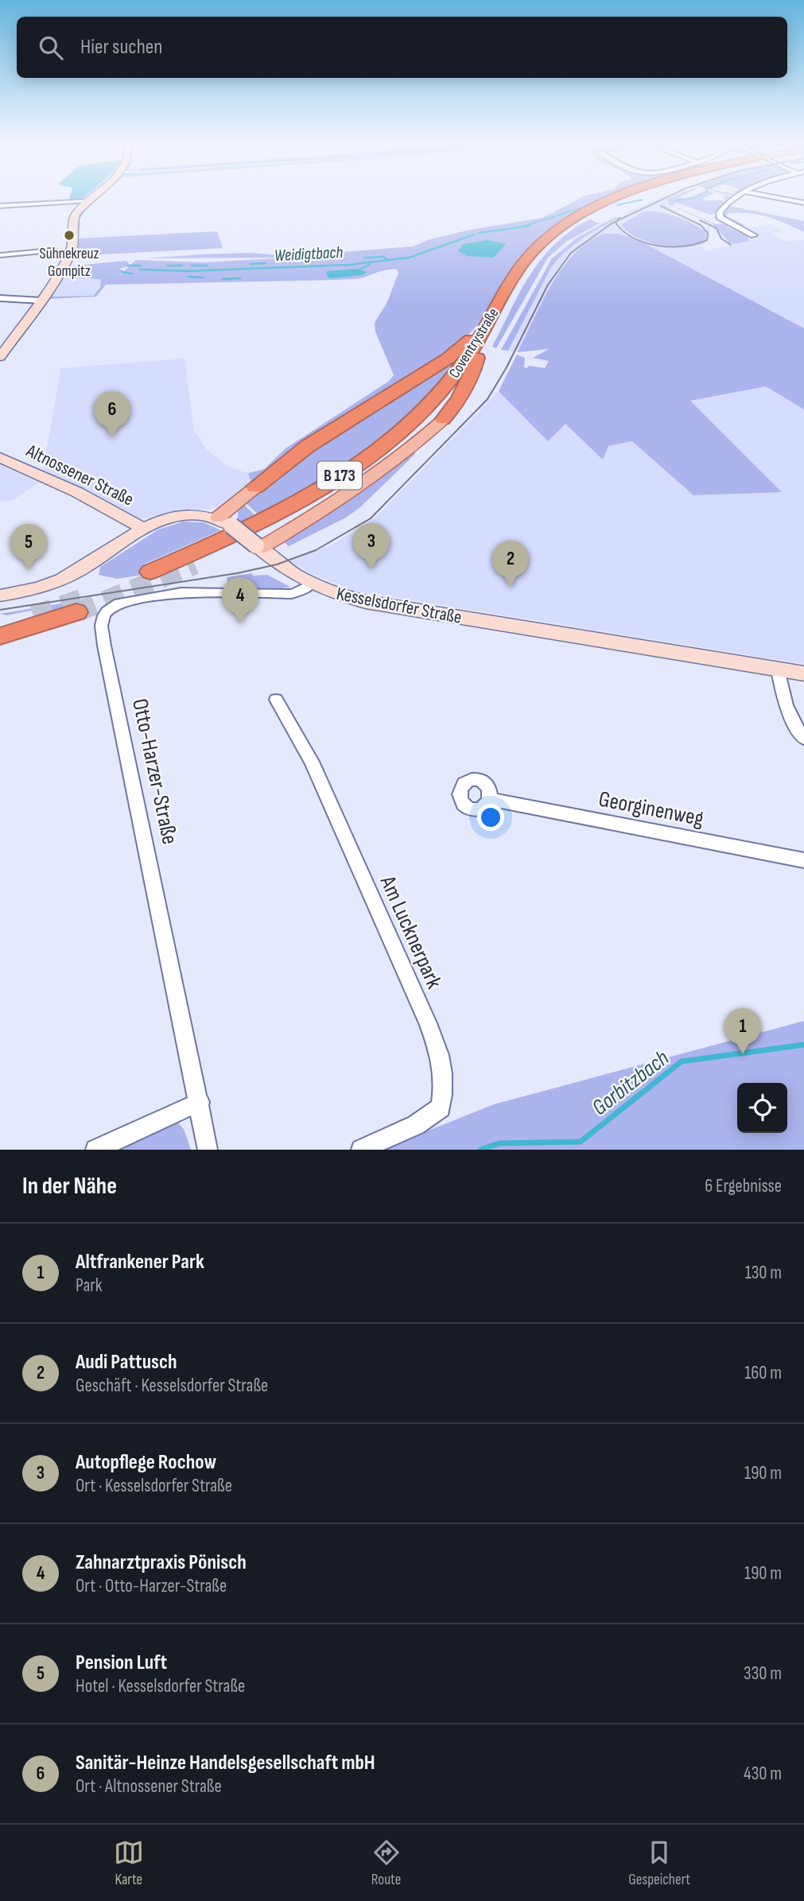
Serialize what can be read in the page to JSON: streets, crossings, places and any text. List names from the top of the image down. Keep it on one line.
{"streets":{"highway":["Coventrystraße","B 173"],"street":["Altnossener Straße","Kesselsdorfer Straße","Otto-Harzer-Straße","Georginenweg","Am Lucknerpark"]},"crossings":[["Kesselsdorfer Straße","Otto-Harzer-Straße"]],"water":["Weidigtbach","Gorbitzbach"],"places":["Sühnekreuz Gompitz"],"page":{"search":"Hier suchen","pins":["6","3","5","2","4","1"],"heading":["In der Nähe","6 Ergebnisse"],"list":[{"mark":"1","name":"Altfrankener Park","note":"Park","value":"130 m"},{"mark":"2","name":"Audi Pattusch","note":"Geschäft · Kesselsdorfer Straße","value":"160 m"},{"mark":"3","name":"Autopflege Rochow","note":"Ort · Kesselsdorfer Straße","value":"190 m"},{"mark":"4","name":"Zahnarztpraxis Pönisch","note":"Ort · Otto-Harzer-Straße","value":"190 m"},{"mark":"5","name":"Pension Luft","note":"Hotel · Kesselsdorfer Straße","value":"330 m"},{"mark":"6","name":"Sanitär-Heinze Handelsgesellschaft mbH","note":"Ort · Altnossener Straße","value":"430 m"}],"nav":["Karte","Route","Gespeichert"]}}
